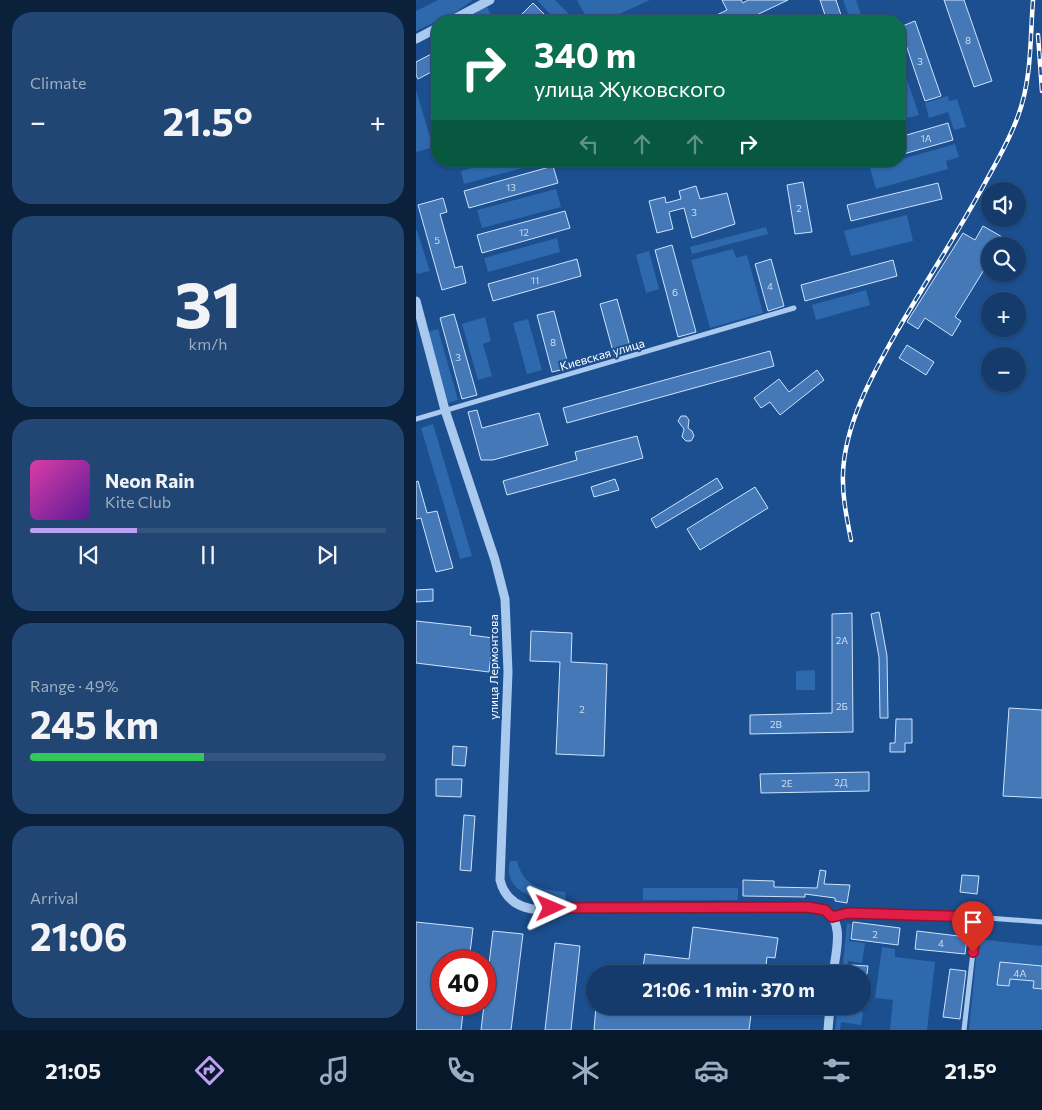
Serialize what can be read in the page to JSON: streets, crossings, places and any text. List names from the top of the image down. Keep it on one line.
{"streets":{"street":["Киевская улица","улица Лермонтова"]},"crossings":[["Киевская улица","улица Лермонтова"]],"house_numbers":["8","3","1А","13","2","3","12","5","11","4","6","8","3","2А","2Б","2","2В","2Д","2Е","2","4","4А"],"page":{"tile":["Climate",["31","km/h"],["Range · 49%","245 km"],["Arrival","21:06"]],"turn":["340 m","улица Жуковского"],"heat":["−","21.5°","+"],"map_buttons":["+","−"],"song":["Neon Rain","Kite Club"],"limit":"40","trip":"21:06 · 1 min · 370 m","tabs":["21:05","21.5°"]}}
